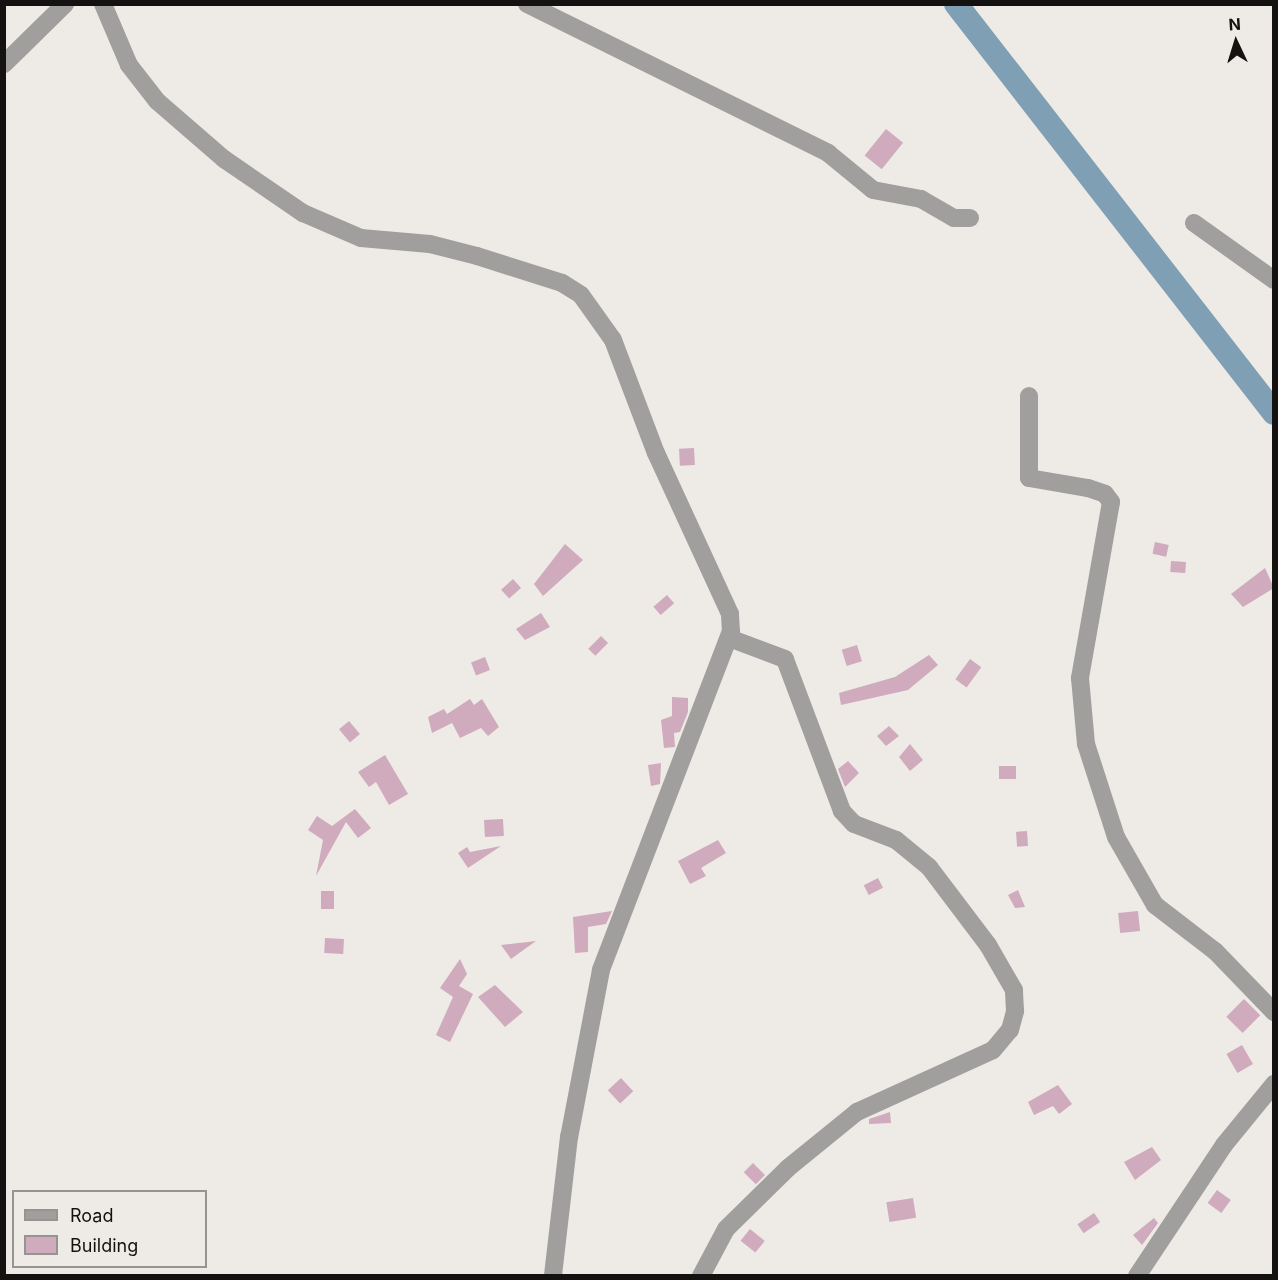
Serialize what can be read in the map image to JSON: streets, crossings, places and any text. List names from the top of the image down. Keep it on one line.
{"legend":["Road","Building"],"north":"top"}
